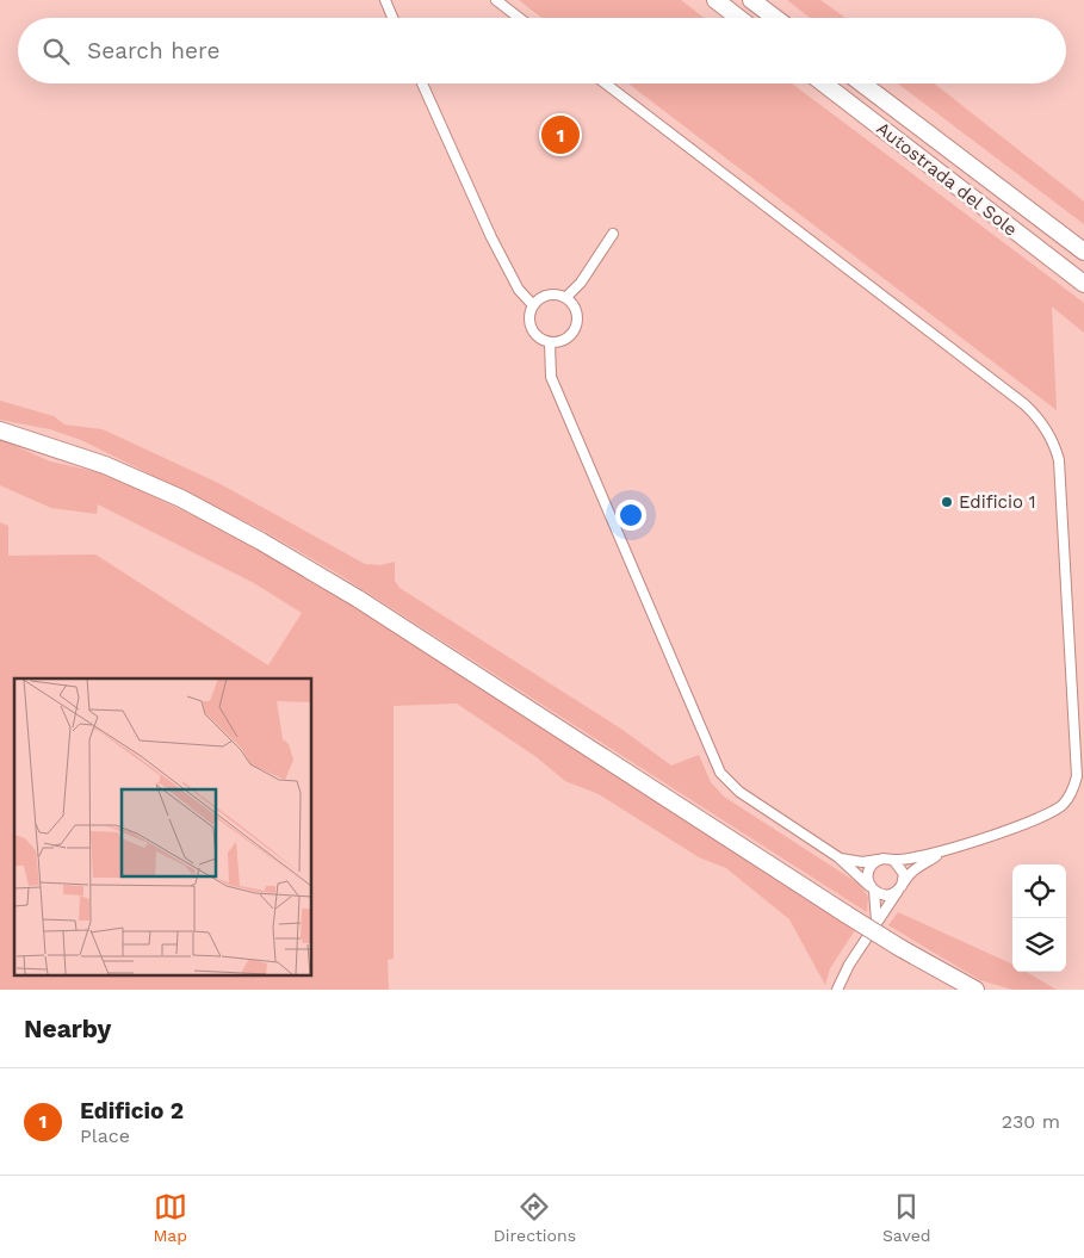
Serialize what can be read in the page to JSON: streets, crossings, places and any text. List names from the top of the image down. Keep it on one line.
{"streets":{"highway":["Autostrada del Sole"]},"places":["Edificio 1"],"page":{"search":"Search here","pins":"1","heading":"Nearby","list":[{"mark":"1","name":"Edificio 2","note":"Place","value":"230 m"}],"nav":["Map","Directions","Saved"]}}
